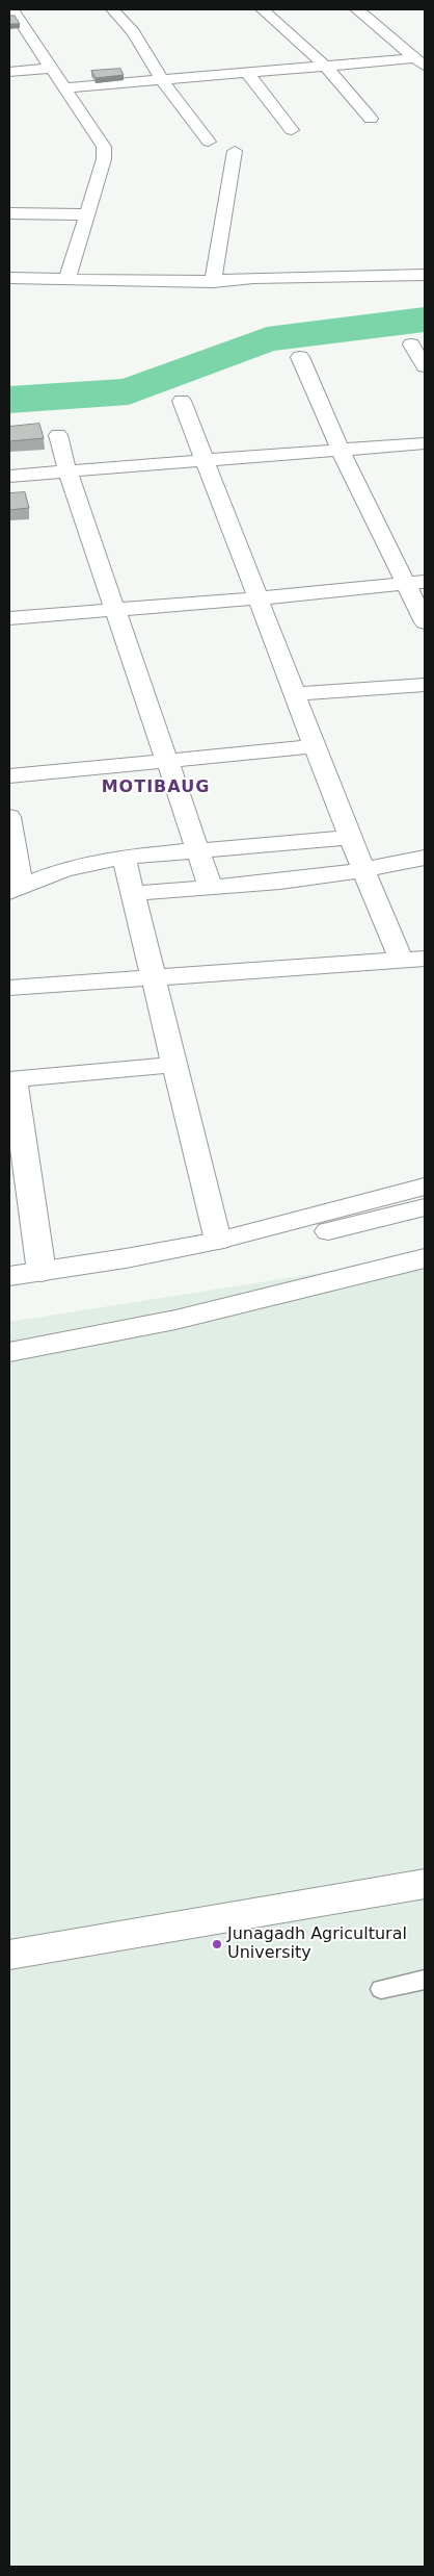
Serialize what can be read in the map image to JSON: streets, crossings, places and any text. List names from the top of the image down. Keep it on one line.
{"districts":["MOTIBAUG"],"places":["Junagadh Agricultural University"]}
